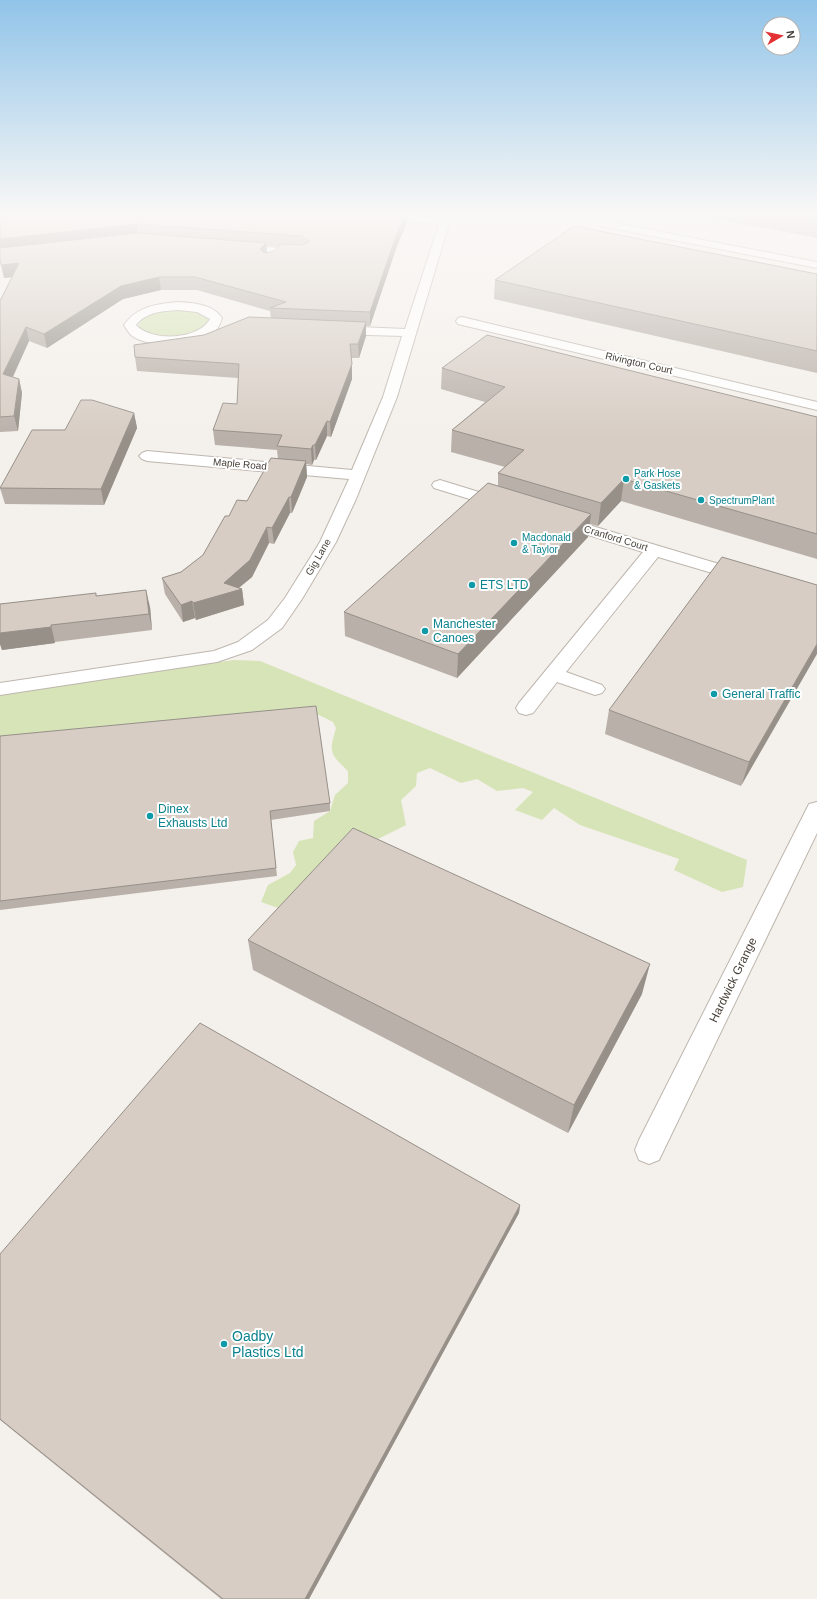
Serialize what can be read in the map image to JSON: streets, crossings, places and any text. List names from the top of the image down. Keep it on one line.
{"streets":{"street":["Rivington Court","Maple Road","Cranford Court","Gig Lane","Hardwick Grange"]},"crossings":[["Maple Road","Gig Lane"]],"places":["Park Hose & Gaskets","SpectrumPlant","Macdonald & Taylor","ETS LTD","Manchester Canoes","General Traffic","Dinex Exhausts Ltd","Oadby Plastics Ltd"],"north":"right"}
